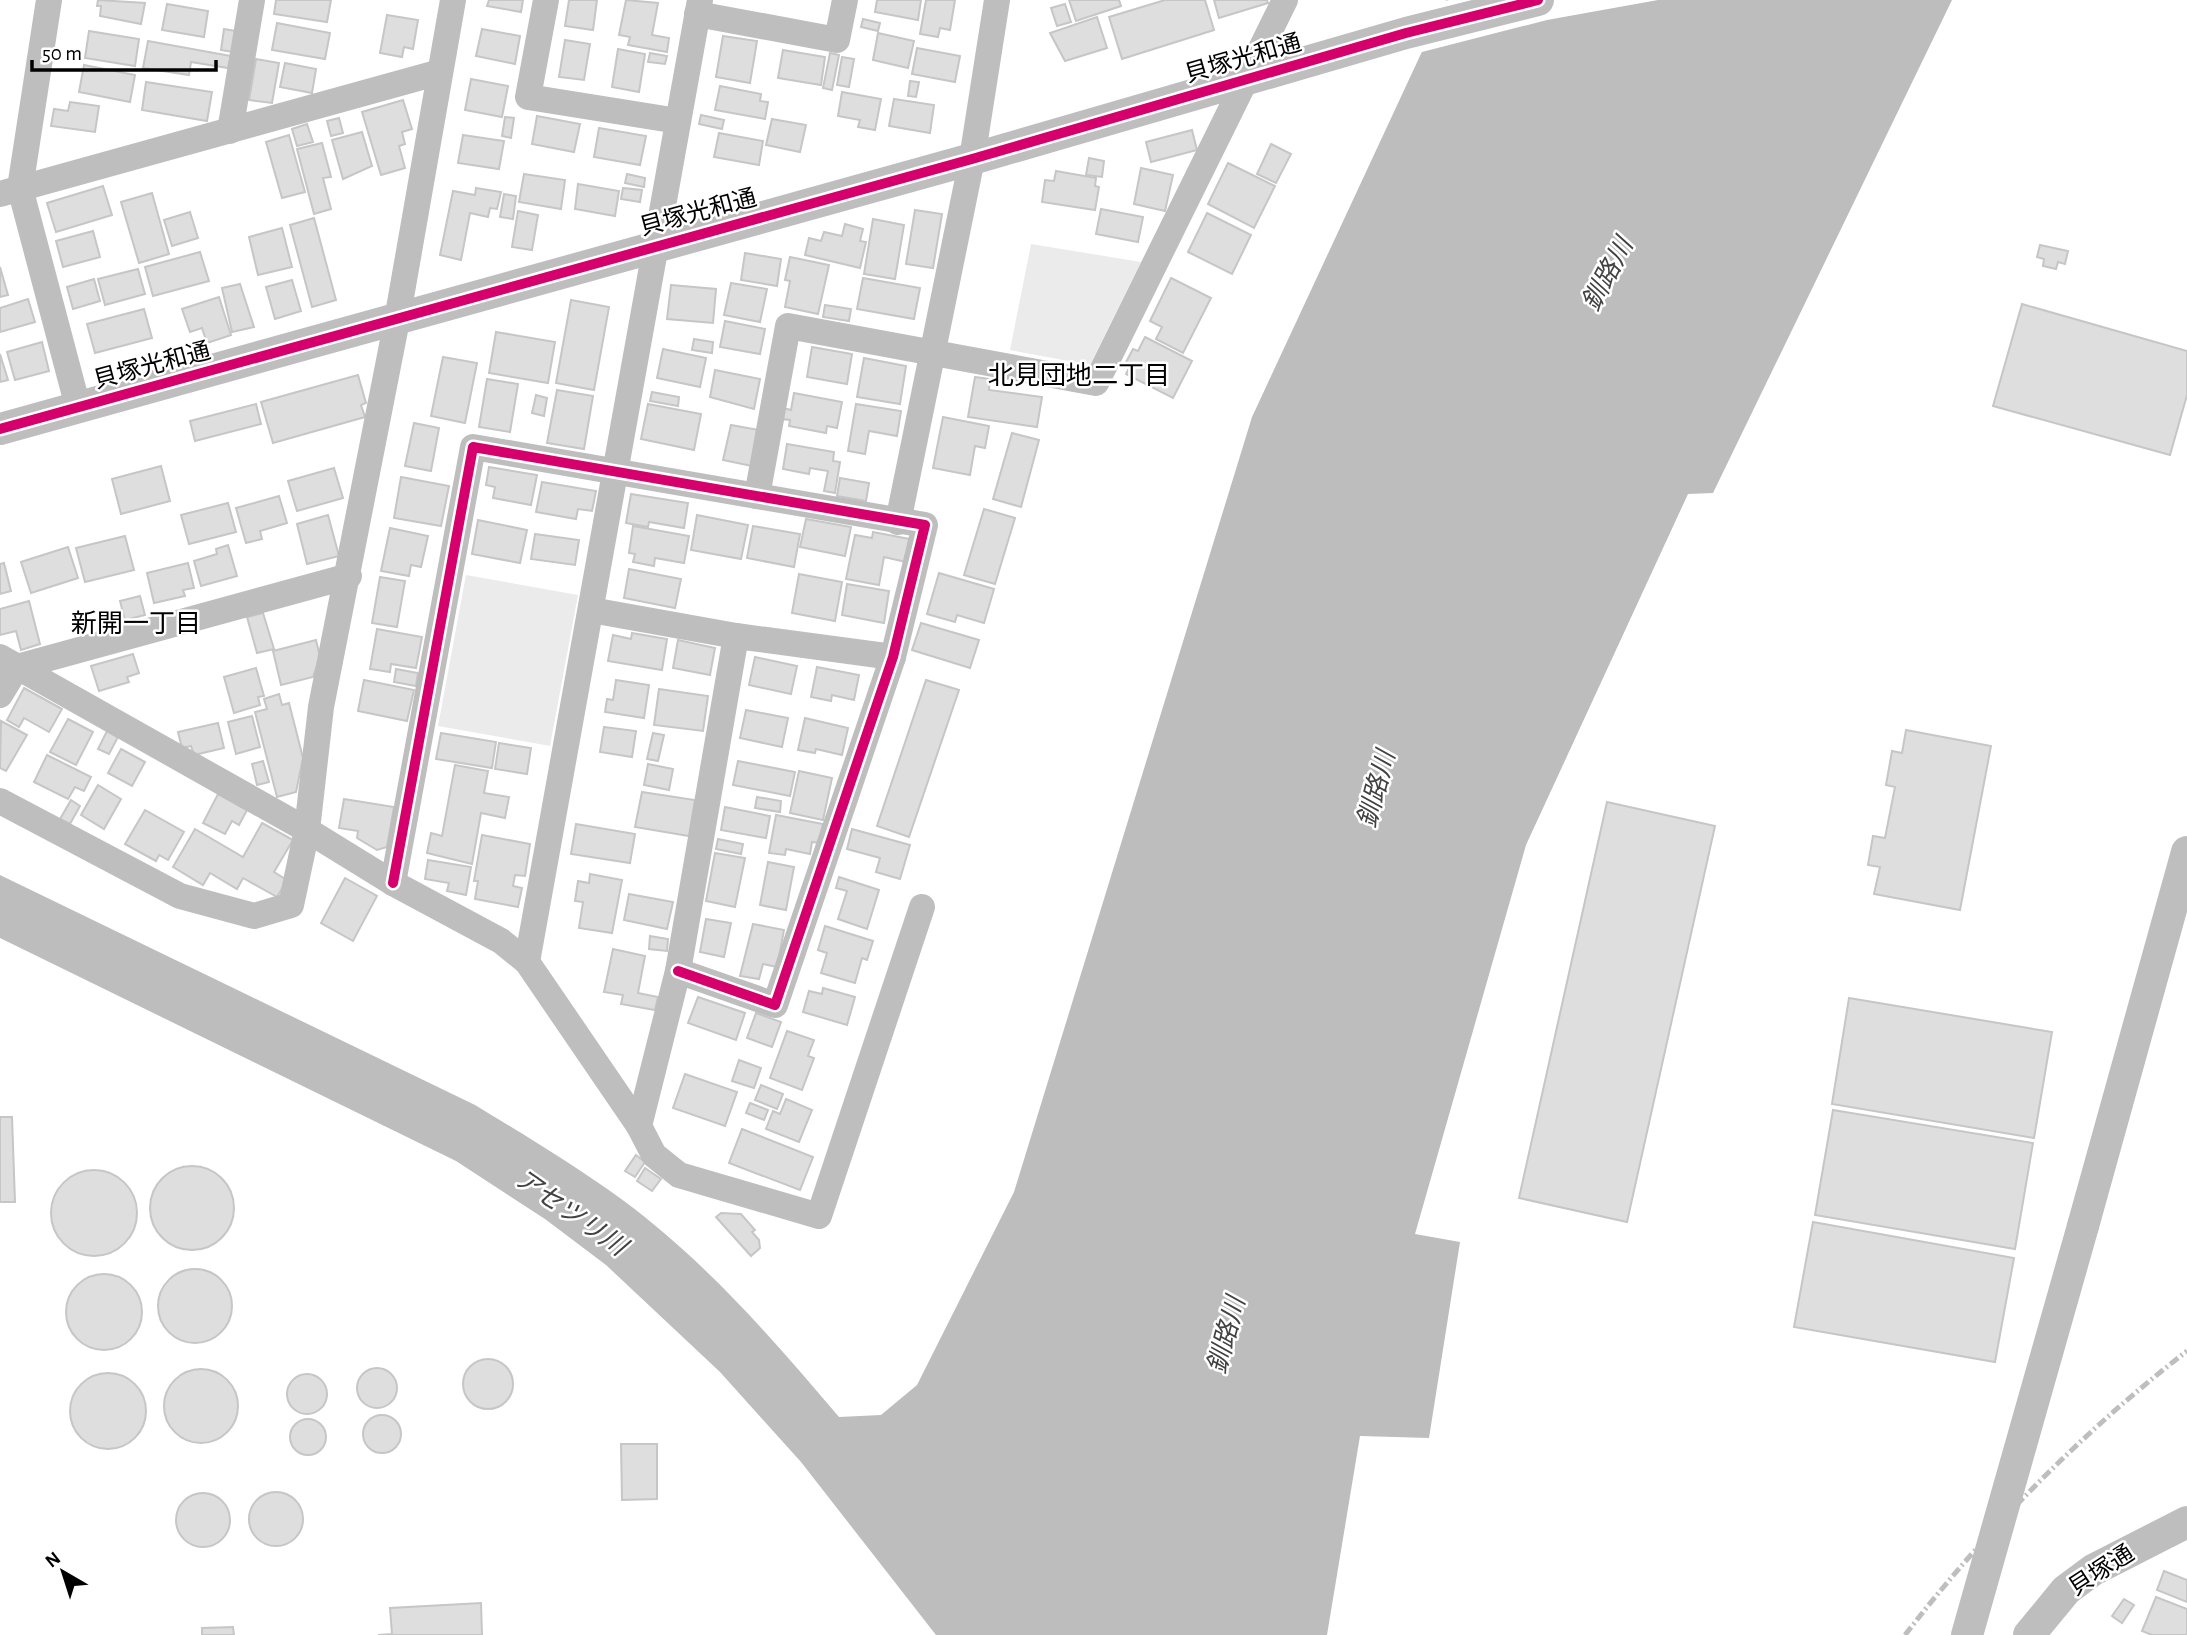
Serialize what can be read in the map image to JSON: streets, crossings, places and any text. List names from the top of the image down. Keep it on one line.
{"streets":{"street":["貝塚光和通","貝塚通"]},"districts":["北見団地二丁目","新開一丁目"],"water":["釧路川","アセツリ川"],"scale_bar":"50 m","north":"top left"}
